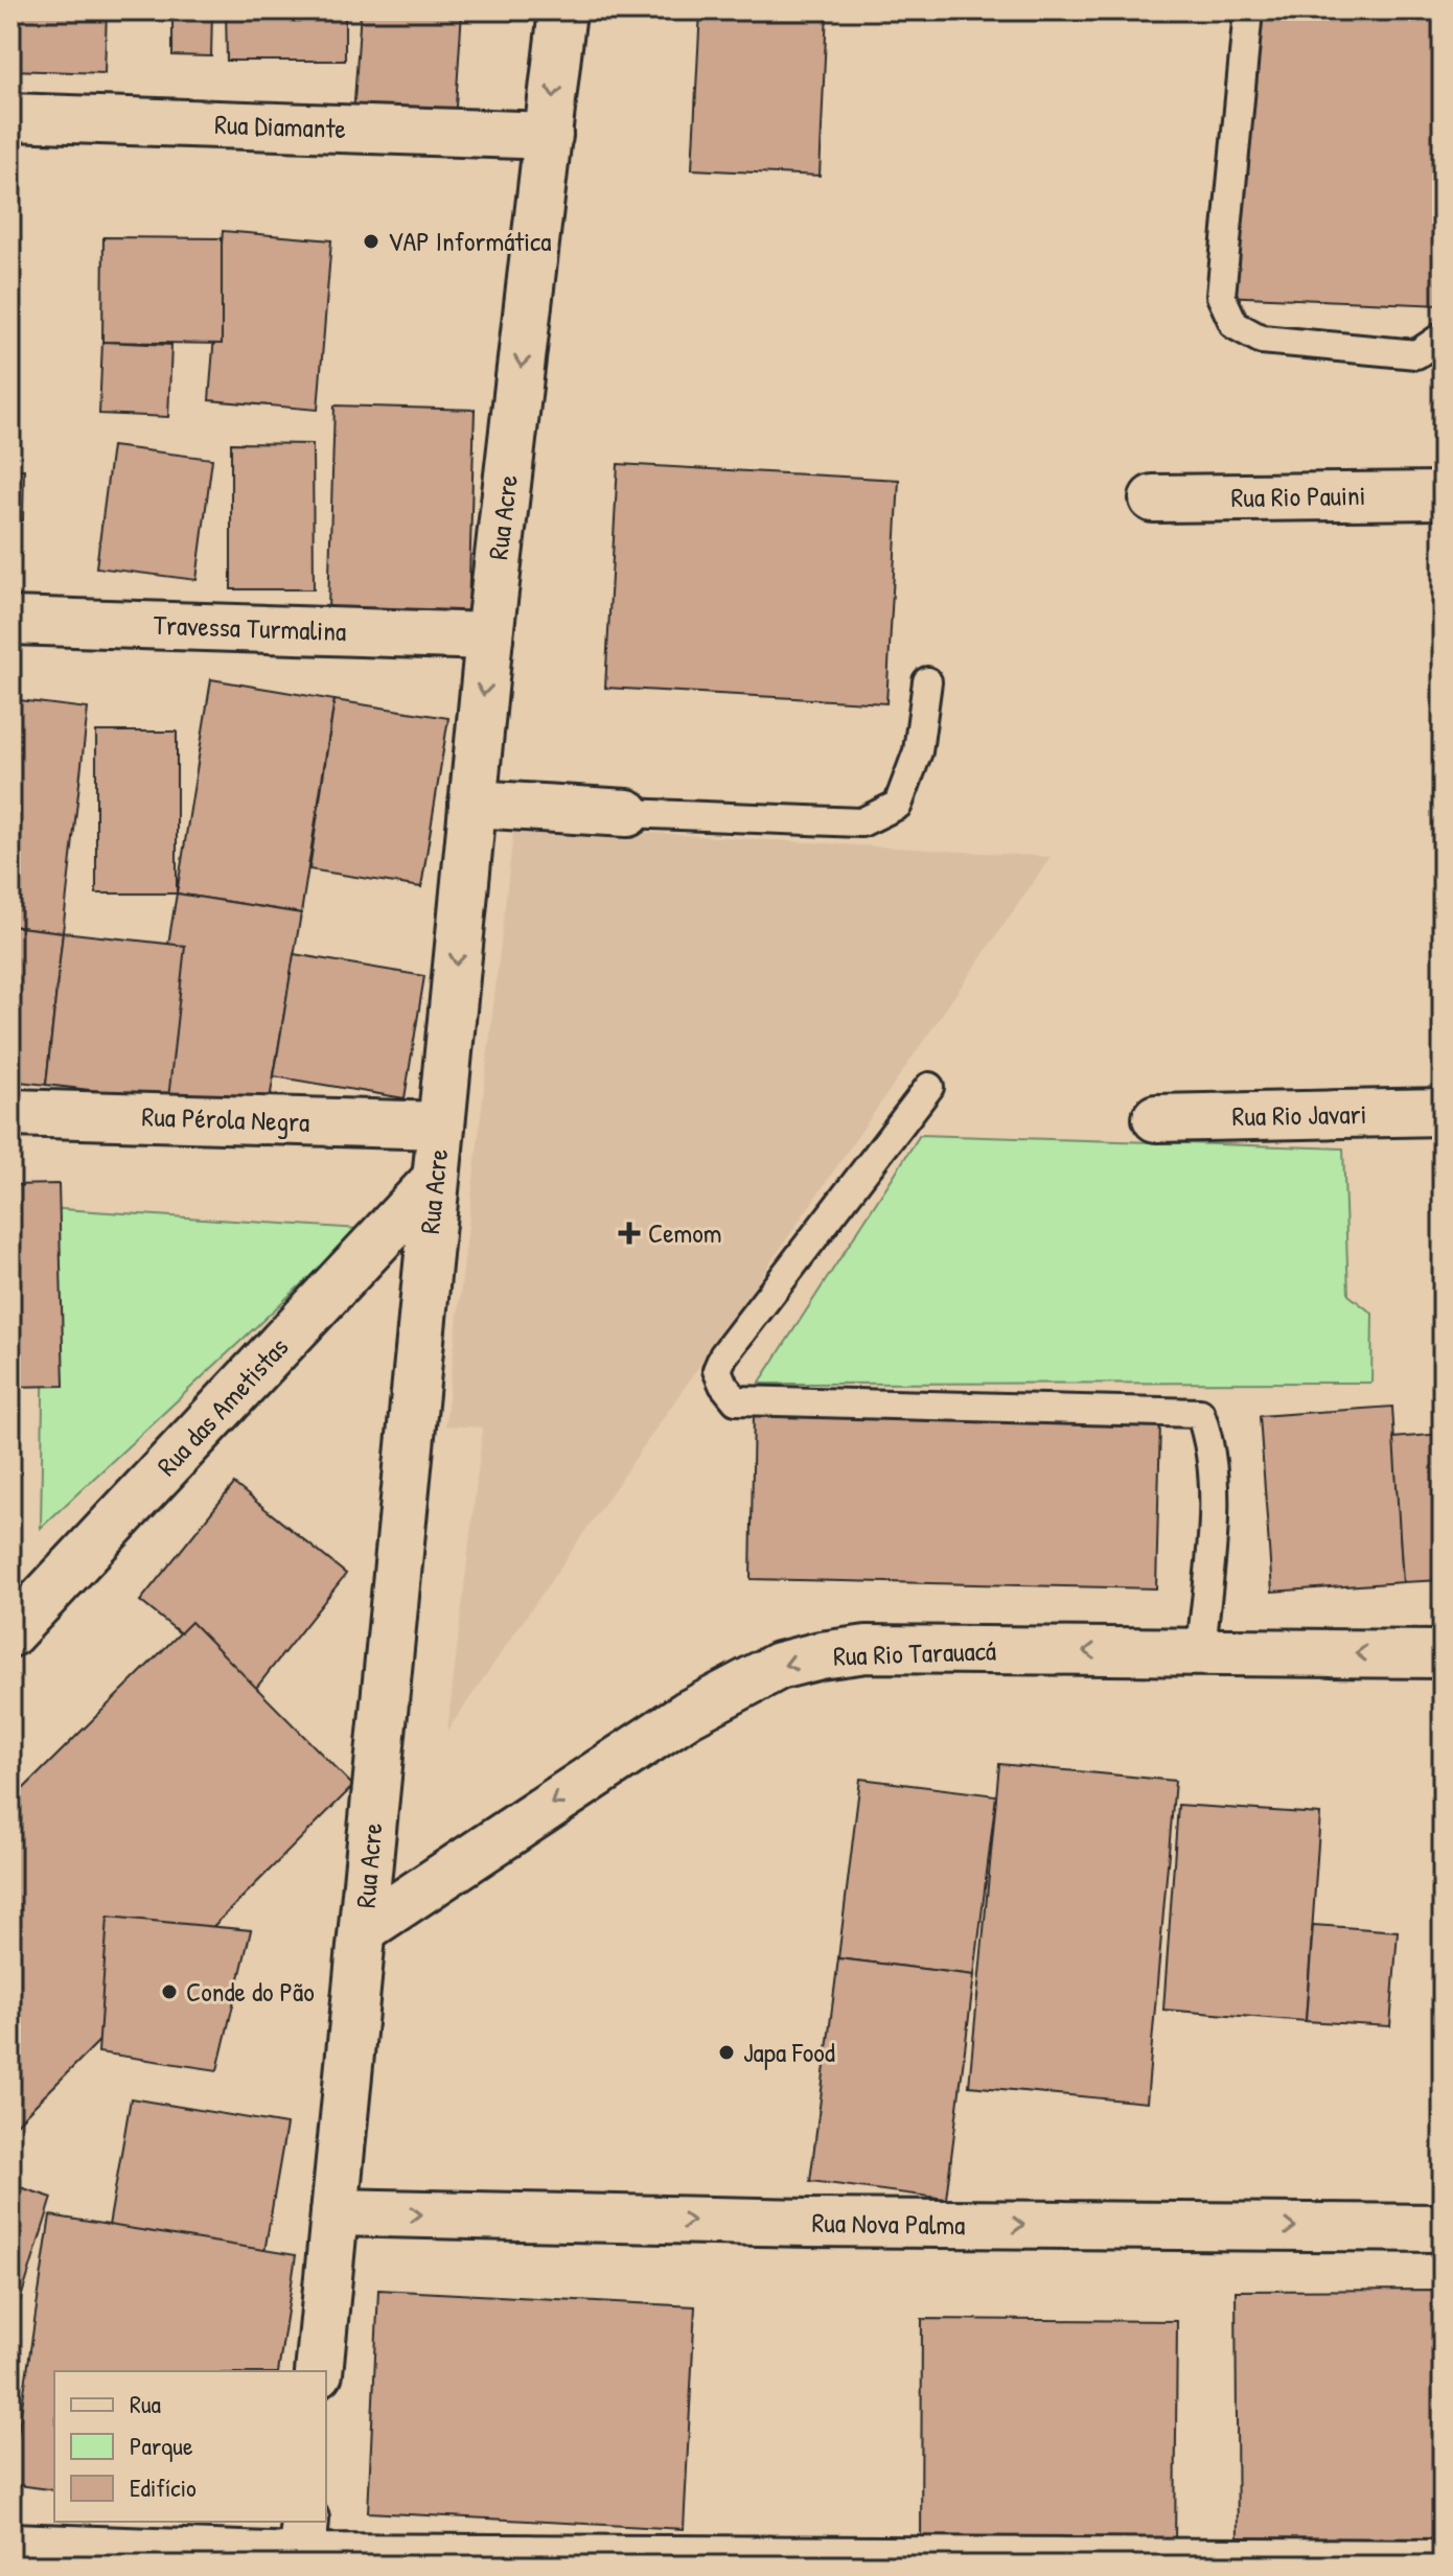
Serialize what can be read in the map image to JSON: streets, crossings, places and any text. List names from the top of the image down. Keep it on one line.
{"streets":{"street":["Rua Diamante","Rua Rio Pauini","Rua Acre","Travessa Turmalina","Rua Rio Javari","Rua Pérola Negra","Rua das Ametistas","Rua Rio Tarauacá","Rua Nova Palma"]},"crossings":[["Rua Diamante","Rua Acre"],["Rua Acre","Travessa Turmalina"],["Rua Acre","Rua Pérola Negra"],["Rua Acre","Rua das Ametistas"],["Rua Acre","Rua Rio Tarauacá"],["Rua Acre","Rua Nova Palma"]],"one_way":["Rua Acre","Rua Rio Tarauacá"],"places":{"other":["VAP Informática","Conde do Pão","Japa Food"],"health":["Cemom"]},"legend":["Rua","Parque","Edifício"]}
